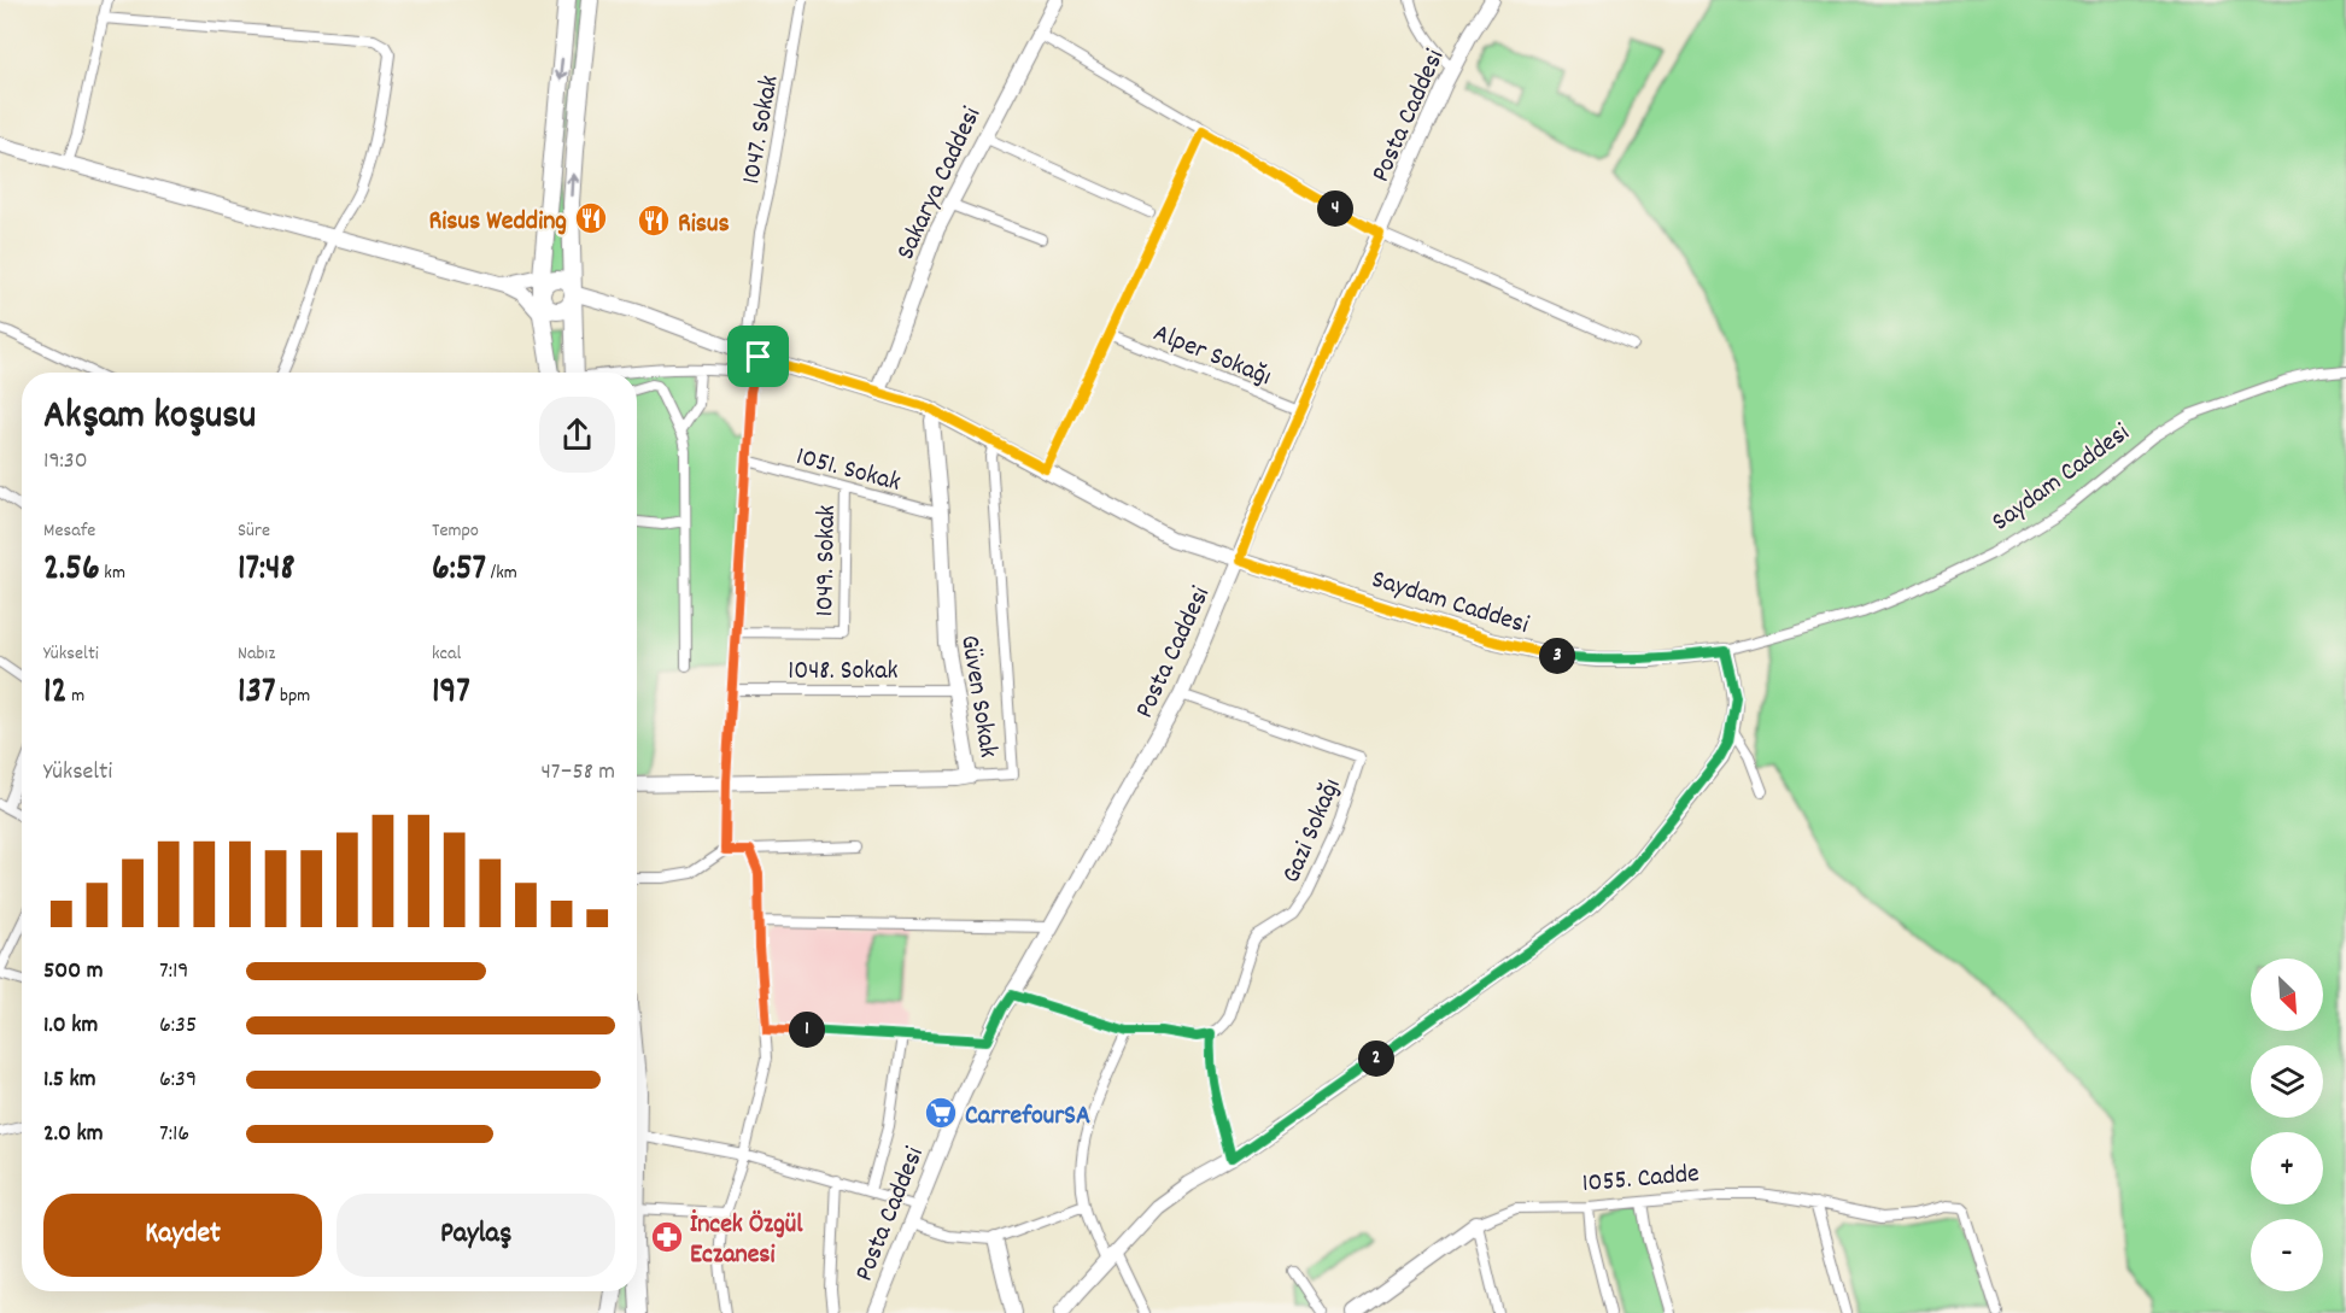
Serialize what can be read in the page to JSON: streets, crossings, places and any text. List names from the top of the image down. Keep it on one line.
{"streets":{"street":["Posta Caddesi","1047. Sokak","Sakarya Caddesi","Alper Sokağı","1051. Sokak","Saydam Caddesi","1049. Sokak","1048. Sokak","Güven Sokak","Gazi Sokağı","1055. Cadde"]},"crossings":[["Posta Caddesi","Alper Sokağı"],["Posta Caddesi","Saydam Caddesi"],["Posta Caddesi","Gazi Sokağı"],["1047. Sokak","1051. Sokak"],["1047. Sokak","Saydam Caddesi"],["1047. Sokak","1049. Sokak"],["1047. Sokak","1048. Sokak"],["1047. Sokak","Güven Sokak"],["Sakarya Caddesi","Saydam Caddesi"],["1051. Sokak","1049. Sokak"],["1051. Sokak","Güven Sokak"],["Saydam Caddesi","Güven Sokak"],["1048. Sokak","Güven Sokak"]],"places":{"restaurant":["Risus Wedding","Risus"],"supermarket":["CarrefourSA"],"pharmacy":["İncek Özgül Eczanesi"]},"north":"bottom right","page":{"pins":["4","3","1","2"],"heading":["Akşam koşusu","19:30"],"stats":[["Mesafe","2.56 km"],["Süre","17:48"],["Tempo","6:57 /km"],["Yükselti","12 m"],["Nabız","137 bpm"],["kcal","197"]],"chart":["Yükselti","47–58 m"],"list":[{"name":"500 m","note":"7:19"},{"name":"1.0 km","note":"6:35"},{"name":"1.5 km","note":"6:39"},{"name":"2.0 km","note":"7:16"}],"map_buttons":["+","−"],"buttons":["Kaydet","Paylaş"]}}
